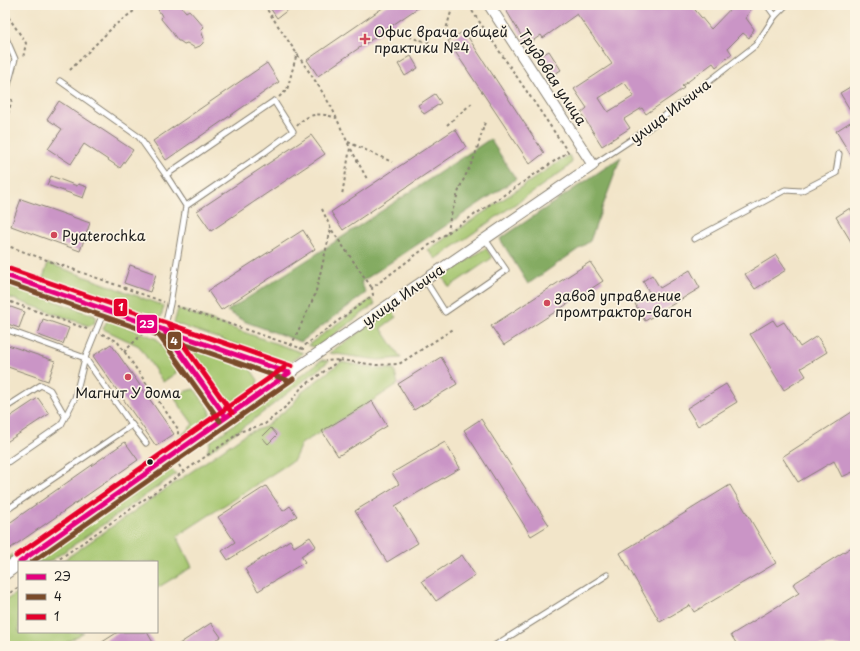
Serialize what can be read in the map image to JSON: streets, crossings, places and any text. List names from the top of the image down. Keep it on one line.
{"streets":{"street":["Трудовая улица","улица Ильича"]},"crossings":[["Трудовая улица","улица Ильича"]],"places":{"health":["Офис врача общей практики №4"],"other":["Pyaterochka","завод управление промтрактор-вагон","Магнит У дома"]},"lines":["transit line 1","transit line 2Э","transit line 4"],"legend":["2Э","4","1"]}
